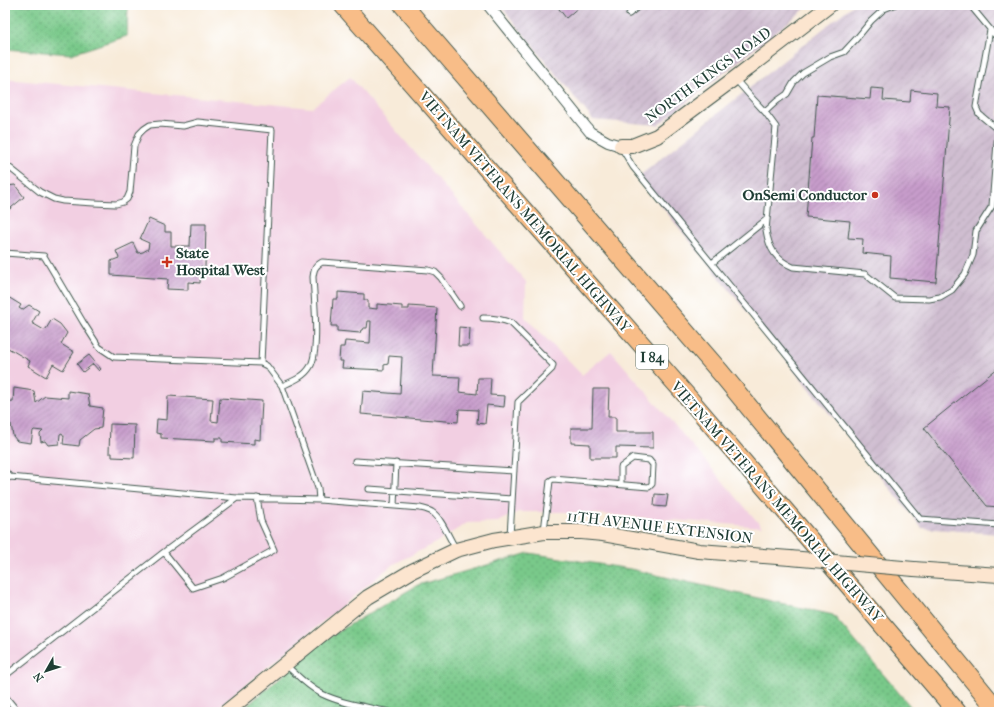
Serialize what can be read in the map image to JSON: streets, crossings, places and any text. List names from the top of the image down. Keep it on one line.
{"streets":{"highway":["VIETNAM VETERANS MEMORIAL HIGHWAY","I 84"],"street":["NORTH KINGS ROAD","11TH AVENUE EXTENSION"]},"places":{"other":["OnSemi Conductor"],"health":["State Hospital West"]},"north":"bottom left"}
